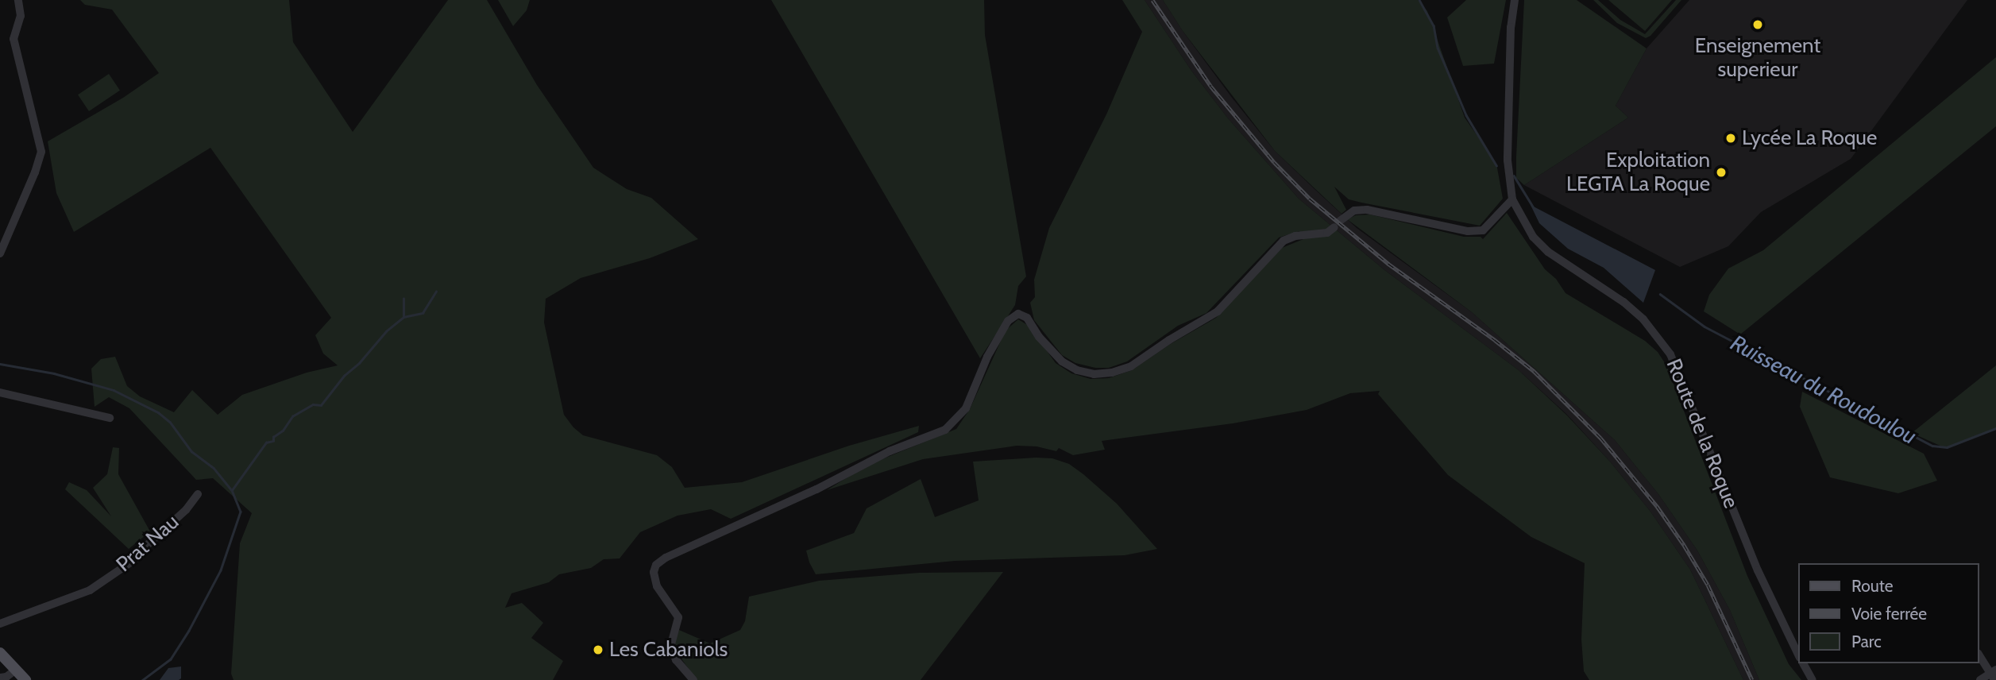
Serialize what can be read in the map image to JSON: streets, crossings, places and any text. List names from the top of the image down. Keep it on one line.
{"streets":{"street":["Route de la Roque","Prat Nau"]},"water":["Ruisseau du Roudoulou"],"places":["Enseignement superieur","Lycée La Roque","Exploitation LEGTA La Roque","Les Cabaniols"],"legend":["Route","Voie ferrée","Parc"]}
